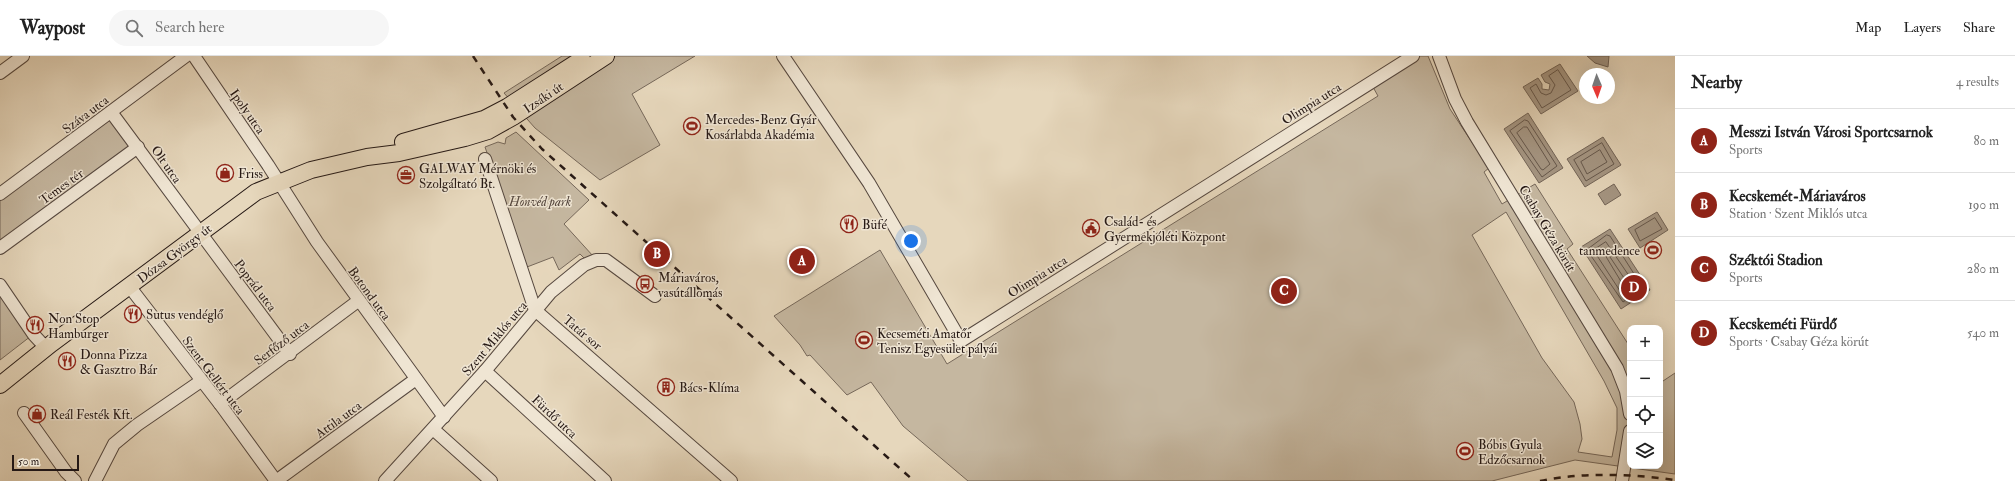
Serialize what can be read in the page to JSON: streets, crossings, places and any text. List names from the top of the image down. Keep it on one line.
{"streets":{"main road":["Izsáki út","Dózsa György út"],"street":["Olimpia utca","Ipoly utca","Száva utca","Olt utca","Temes tér","Csabay Géza körút","Poprád utca","Botond utca","Tatár sor","Szent Miklós utca","Serfőző utca","Szent Gellért utca","Fürdő utca","Attila utca"]},"crossings":[["Izsáki út","Dózsa György út"],["Ipoly utca","Dózsa György út"],["Ipoly utca","Botond utca"],["Száva utca","Olt utca"],["Olt utca","Temes tér"],["Olt utca","Dózsa György út"],["Olt utca","Poprád utca"],["Dózsa György út","Poprád utca"],["Dózsa György út","Botond utca"],["Dózsa György út","Szent Gellért utca"],["Poprád utca","Serfőző utca"],["Botond utca","Szent Miklós utca"],["Botond utca","Serfőző utca"],["Botond utca","Attila utca"],["Tatár sor","Szent Miklós utca"],["Szent Miklós utca","Fürdő utca"],["Serfőző utca","Szent Gellért utca"],["Szent Gellért utca","Attila utca"]],"parks":["Honvéd park"],"places":{"sports":["Mercedes-Benz Gyár Kosárlabda Akadémia","tanmedence","Kecseméti Amatőr Tenisz Egyesület pályái","Bóbis Gyula Edzőcsarnok"],"shop":["Friss","Reál Festék Kft."],"office":["GALWAY Mérnöki és Szolgáltató Bt."],"restaurant":["Büfé","Sutus vendéglő","Non Stop Hamburger","Donna Pizza & Gasztro Bár"],"public building":["Család- és Gyermekjóléti Központ"],"bus stop":["Máriaváros, vasútállomás"],"building":["Bács-Klíma"]},"scale_bar":"50 m","north":"bottom","page":{"header":"Waypost","search":"Search here","nav":["Map","Layers","Share"],"heading":["Nearby","4 results"],"list":[{"mark":"A","name":"Messzi István Városi Sportcsarnok","note":"Sports","value":"80 m"},{"mark":"B","name":"Kecskemét-Máriaváros","note":"Station · Szent Miklós utca","value":"190 m"},{"mark":"C","name":"Széktói Stadion","note":"Sports","value":"280 m"},{"mark":"D","name":"Kecskeméti Fürdő","note":"Sports · Csabay Géza körút","value":"540 m"}],"pins":["B","A","D","C"],"map_buttons":["+","−"],"scale":"50 m"}}
